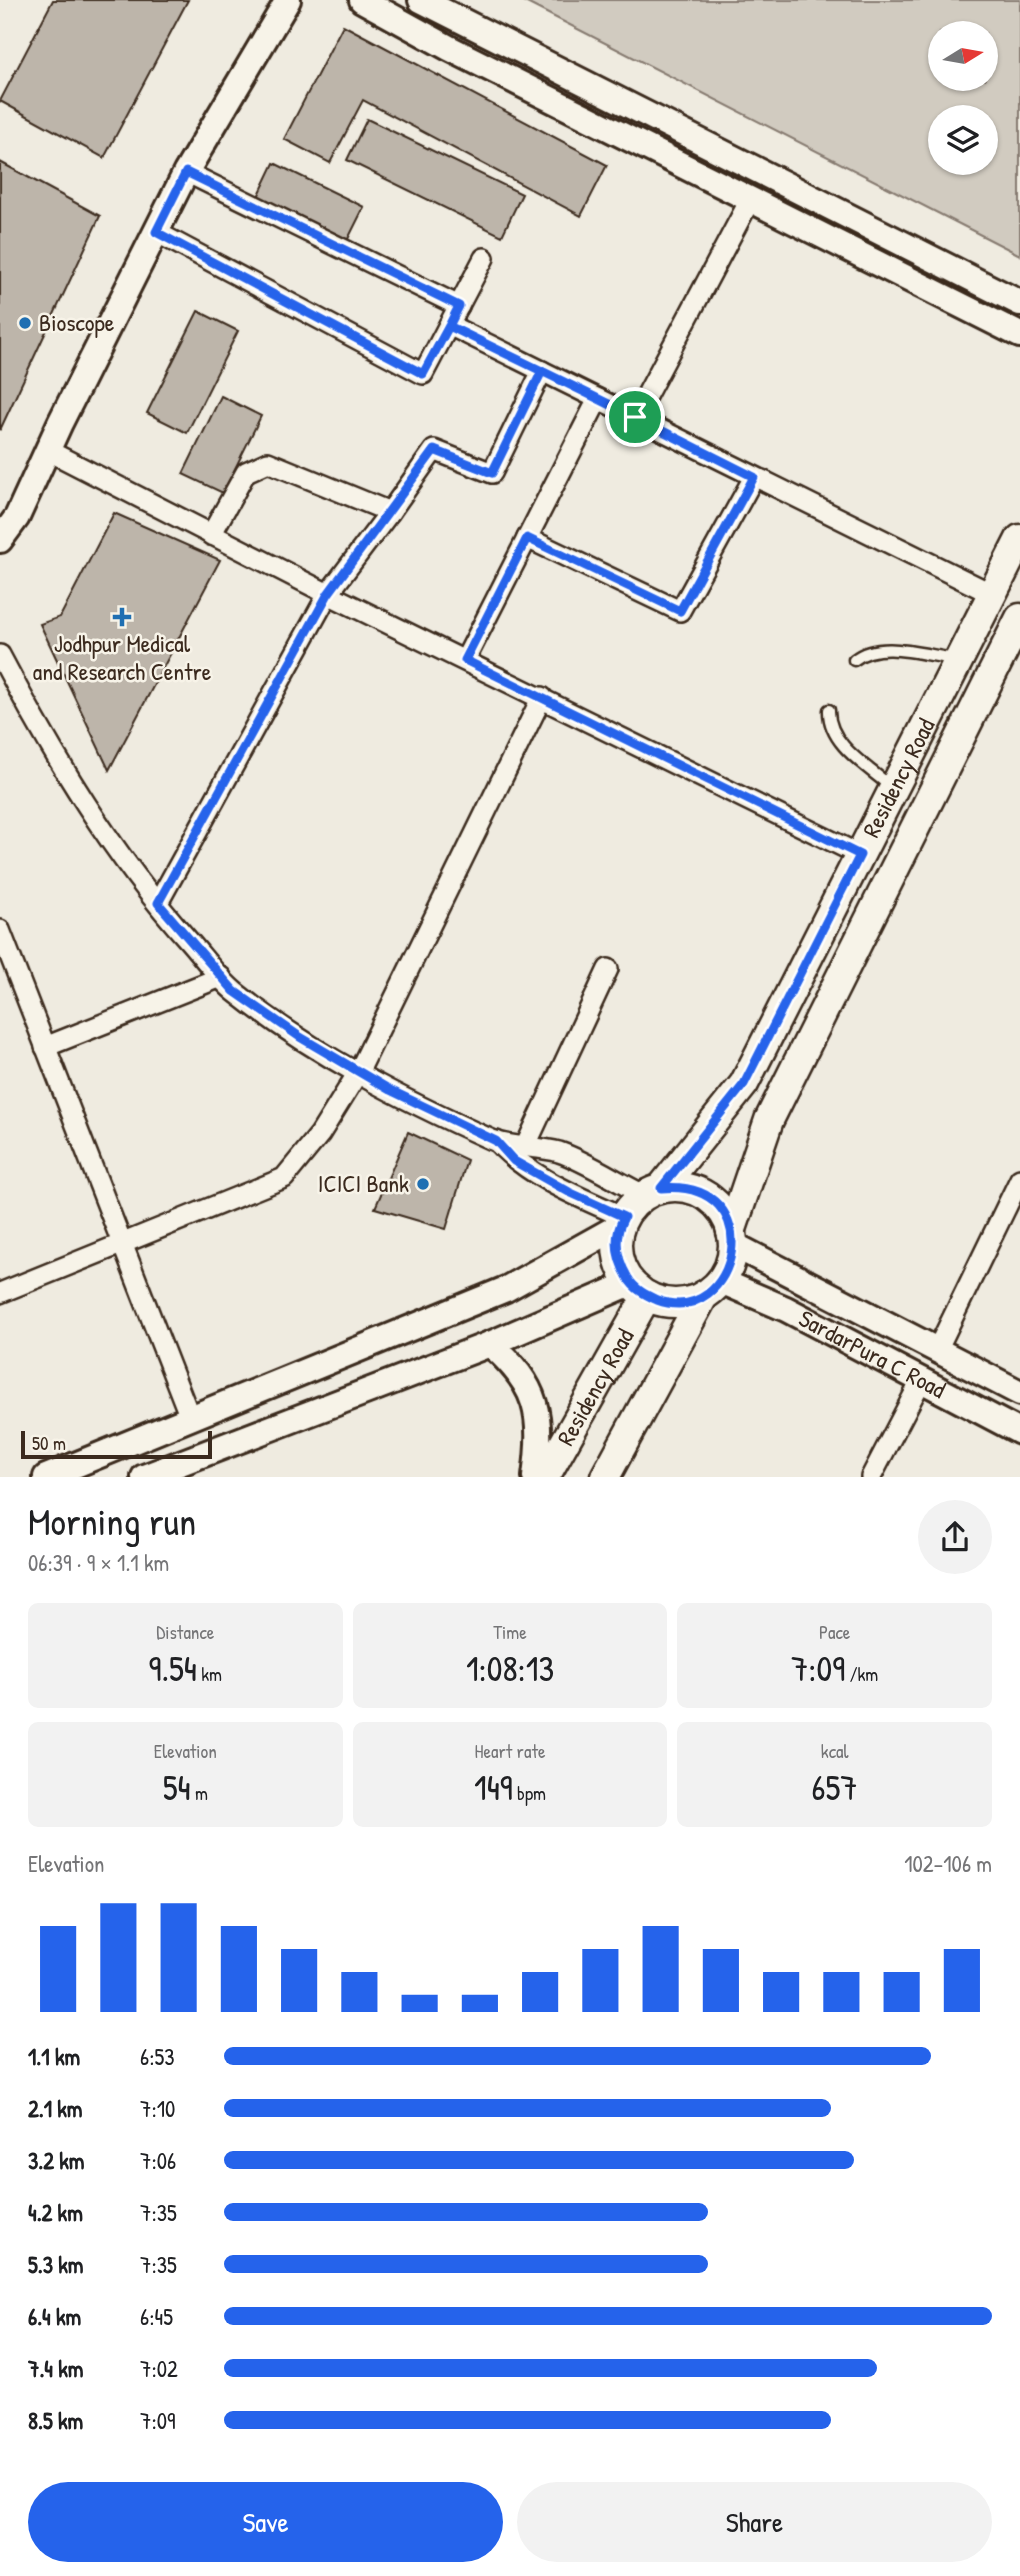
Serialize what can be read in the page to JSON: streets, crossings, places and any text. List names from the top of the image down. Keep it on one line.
{"streets":{"main road":["Residency Road"],"street":["SardarPura C Road"]},"crossings":[["Residency Road","SardarPura C Road"]],"places":{"other":["Bioscope","ICICI Bank"],"health":["Jodhpur Medical and Research Centre"]},"scale_bar":"50 m","north":"right","page":{"scale":"50 m","heading":["Morning run","06:39 · 9 × 1.1 km"],"stats":[["Distance","9.54 km"],["Time","1:08:13"],["Pace","7:09 /km"],["Elevation","54 m"],["Heart rate","149 bpm"],["kcal","657"]],"chart":["Elevation","102–106 m"],"list":[{"name":"1.1 km","note":"6:53"},{"name":"2.1 km","note":"7:10"},{"name":"3.2 km","note":"7:06"},{"name":"4.2 km","note":"7:35"},{"name":"5.3 km","note":"7:35"},{"name":"6.4 km","note":"6:45"},{"name":"7.4 km","note":"7:02"},{"name":"8.5 km","note":"7:09"}],"buttons":["Save","Share"]}}
